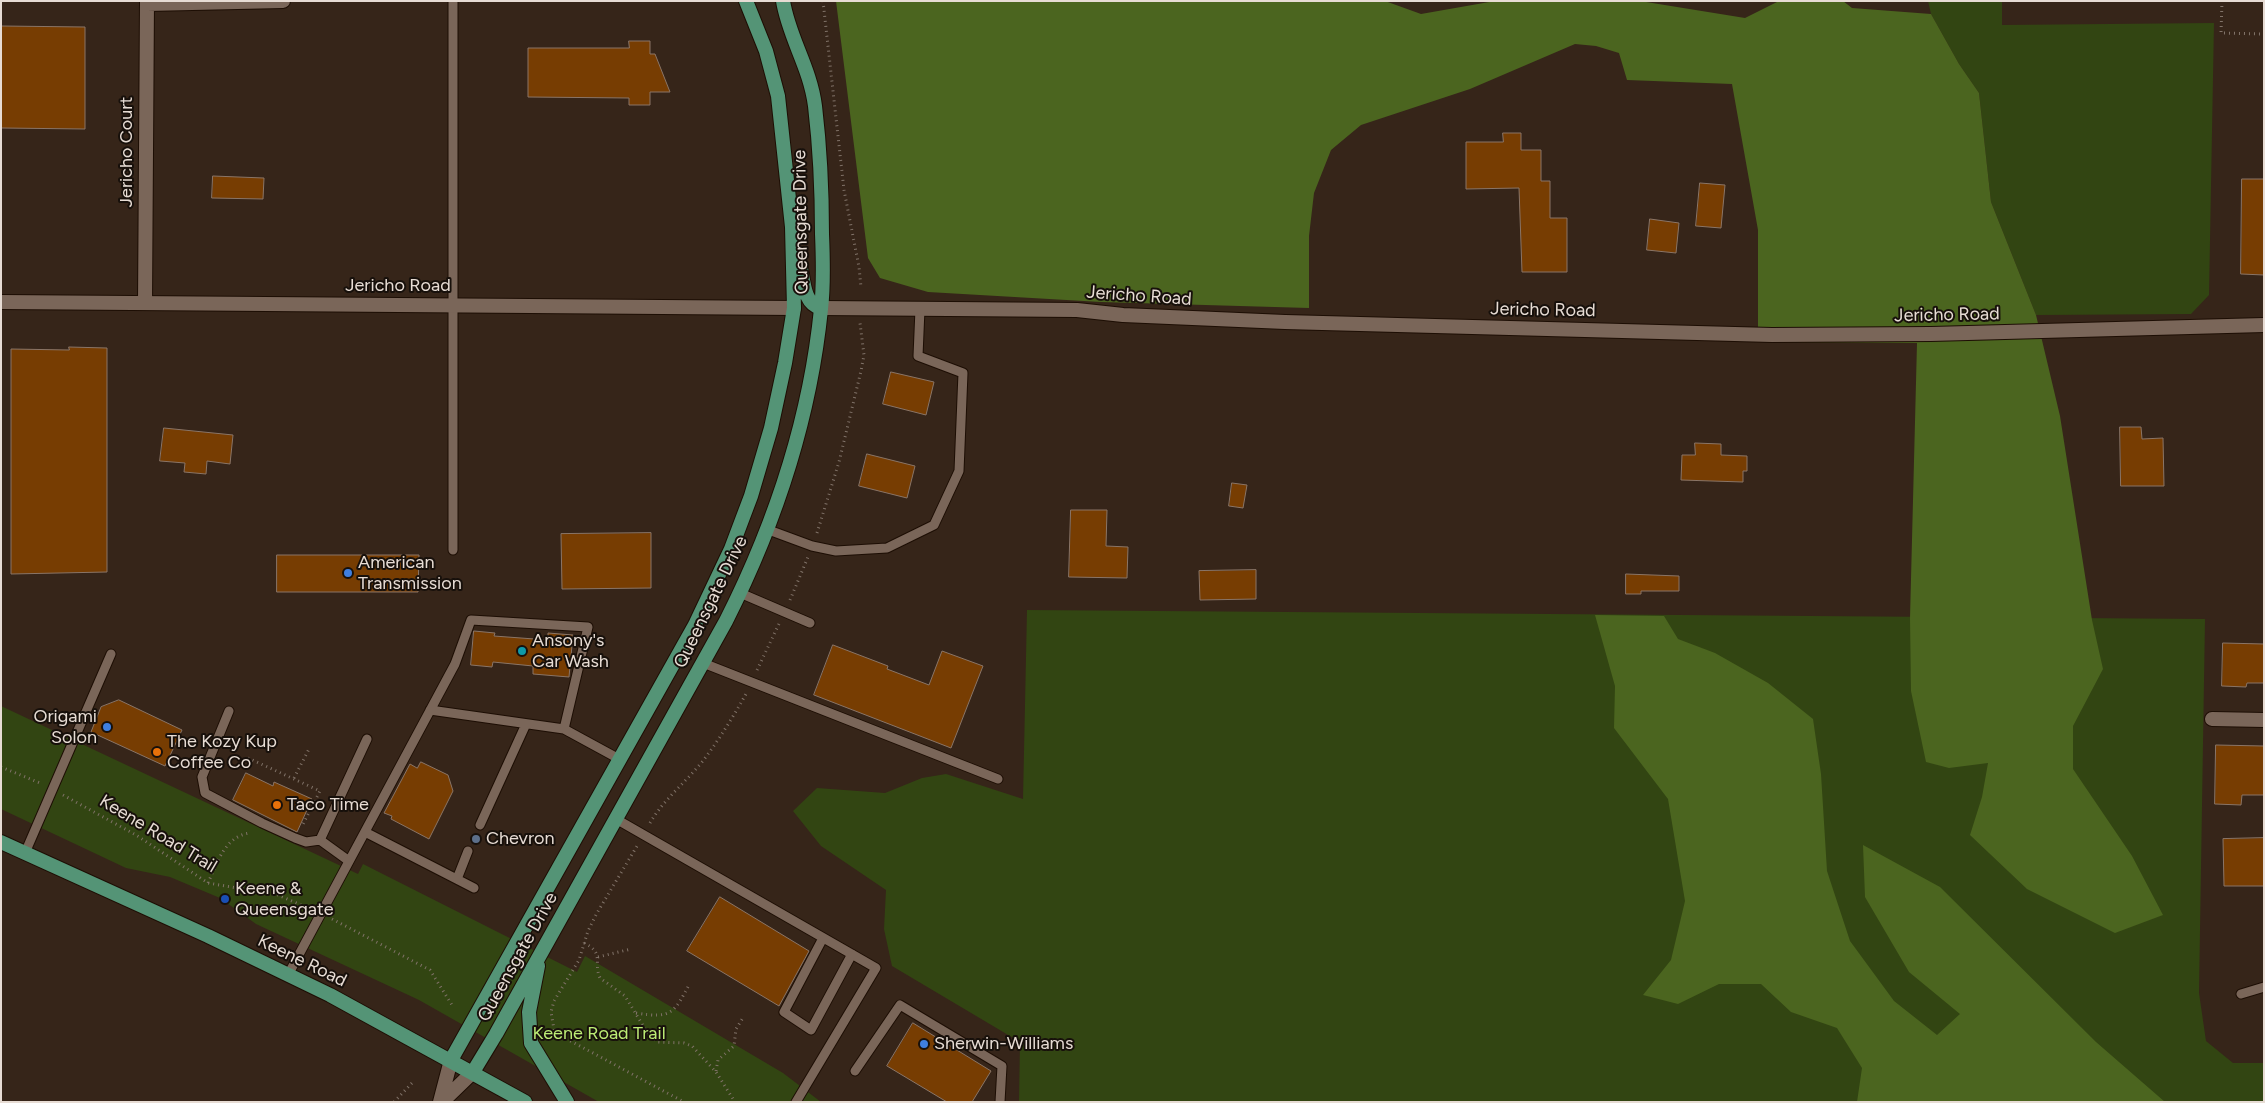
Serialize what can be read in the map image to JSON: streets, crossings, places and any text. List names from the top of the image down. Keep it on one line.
{"streets":{"main road":["Queensgate Drive","Keene Road"],"street":["Jericho Court","Jericho Road"],"path":["Keene Road Trail"]},"crossings":[["Jericho Court","Jericho Road"],["Queensgate Drive","Jericho Road"],["Queensgate Drive","Keene Road"]],"parks":["Keene Road Trail"],"places":["American Transmission","Ansony's Car Wash","Origami Solon","The Kozy Kup Coffee Co","Taco Time","Chevron","Keene & Queensgate","Sherwin-Williams"]}
